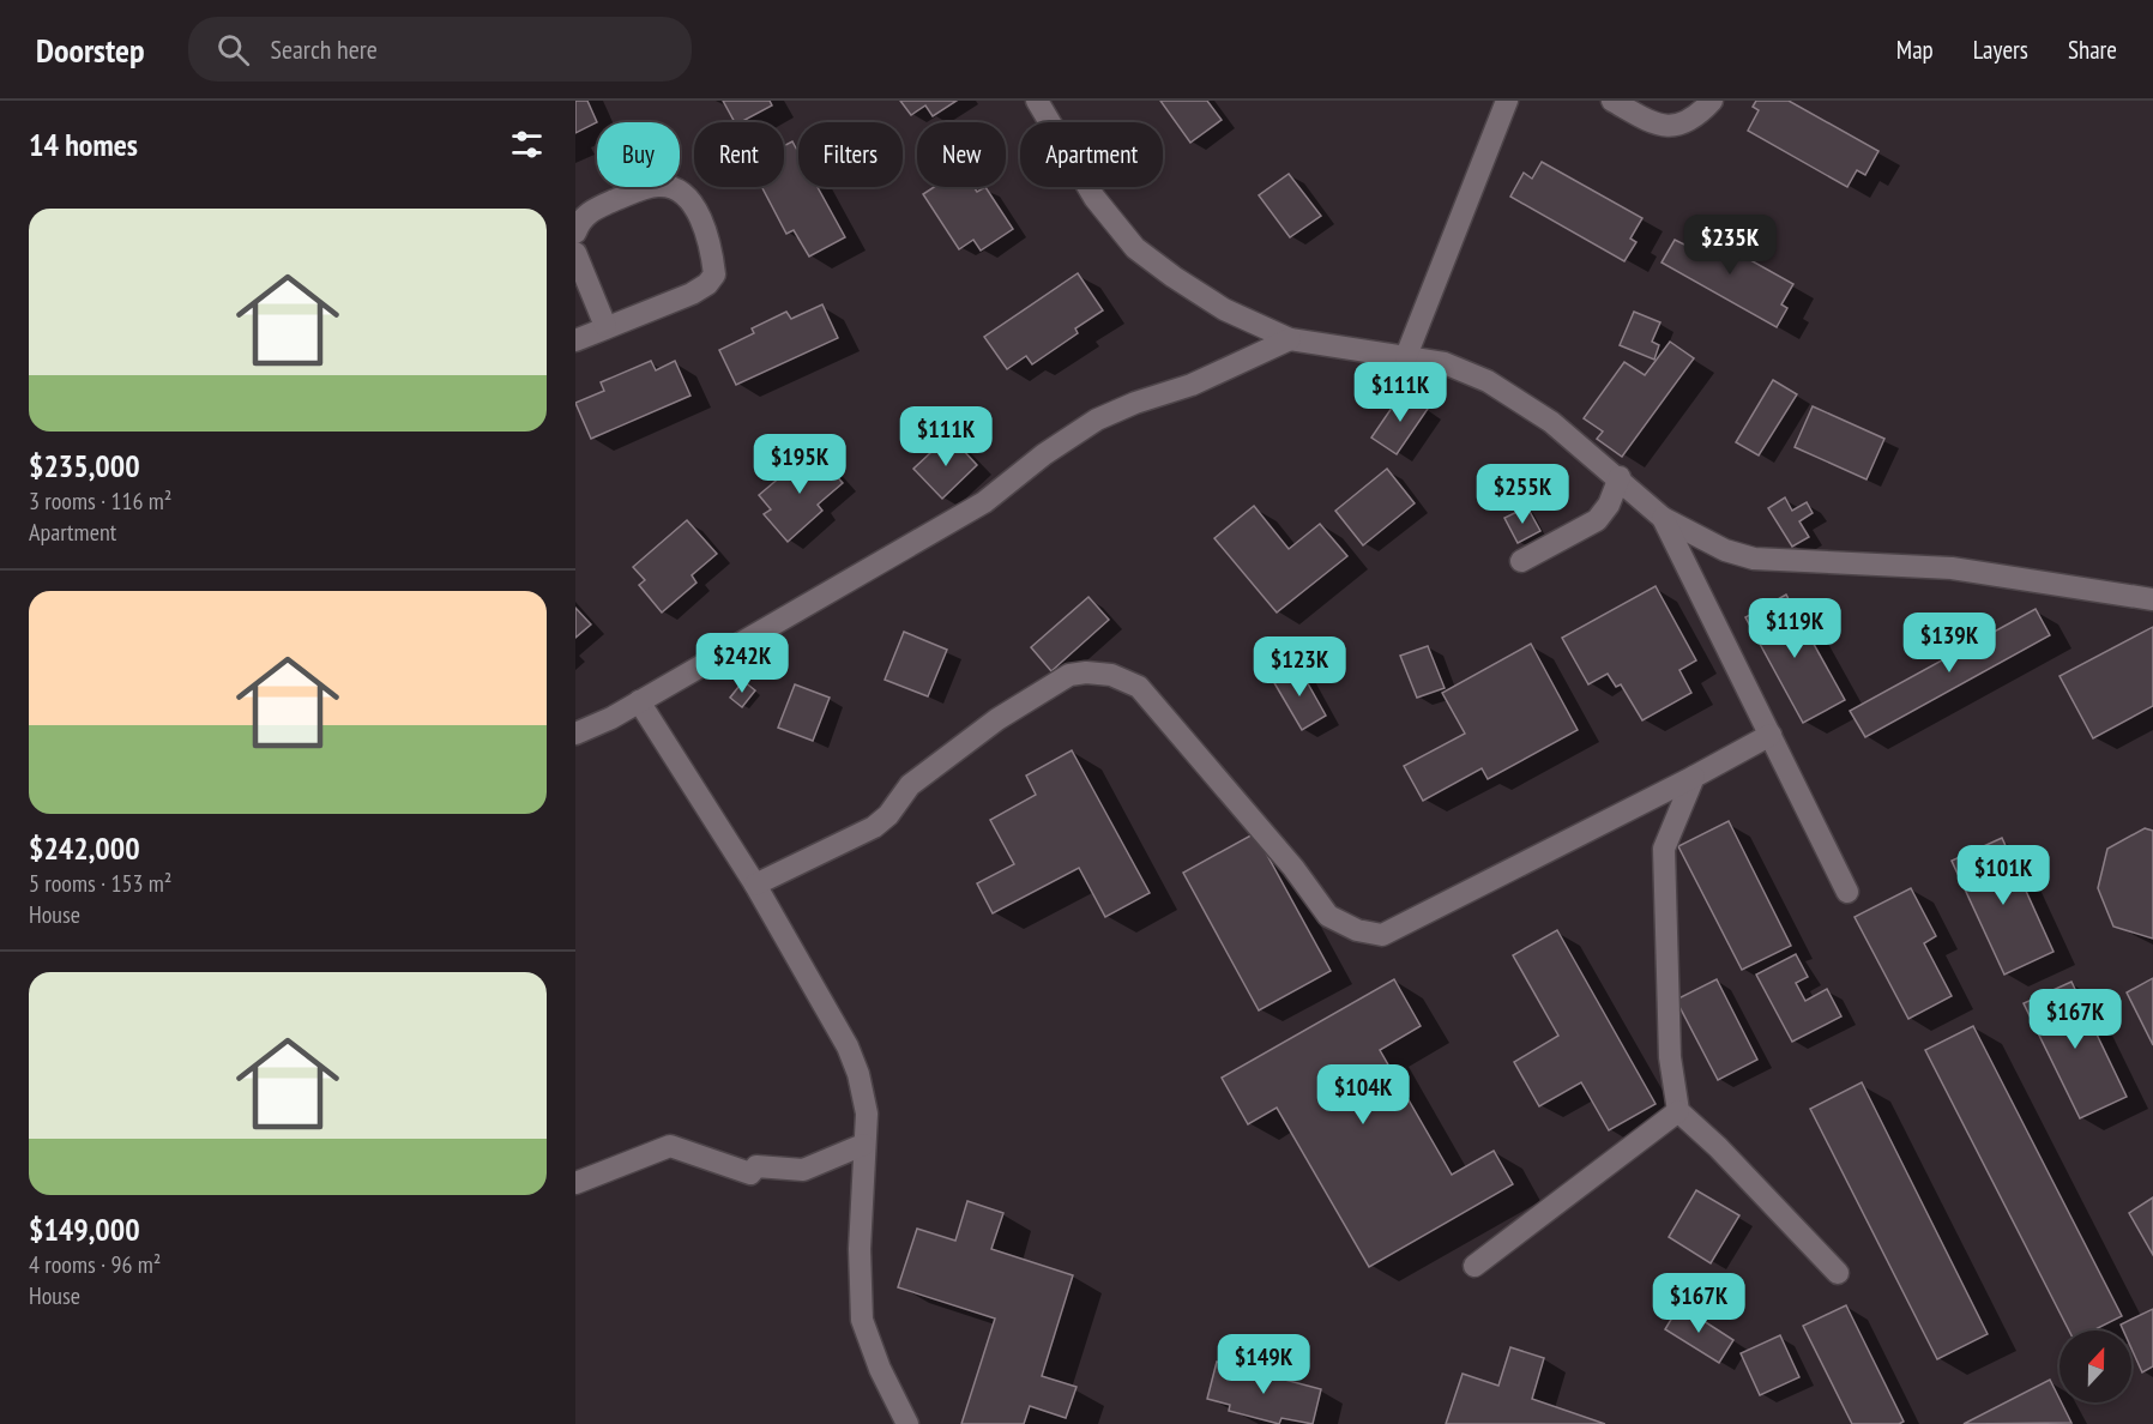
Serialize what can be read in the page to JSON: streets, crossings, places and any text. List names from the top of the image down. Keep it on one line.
{"north":"top","page":{"header":"Doorstep","search":"Search here","nav":["Map","Layers","Share"],"heading":"14 homes","chip":["Buy","Rent","Filters","New","Apartment"],"list":[{"name":"$235,000","note":"3 rooms · 116 m² · Apartment"},{"name":"$242,000","note":"5 rooms · 153 m² · House"},{"name":"$149,000","note":"4 rooms · 96 m² · House"}],"price":["$235K","$111K","$111K","$195K","$255K","$119K","$139K","$242K","$123K","$101K","$167K","$104K","$167K","$149K"]}}
